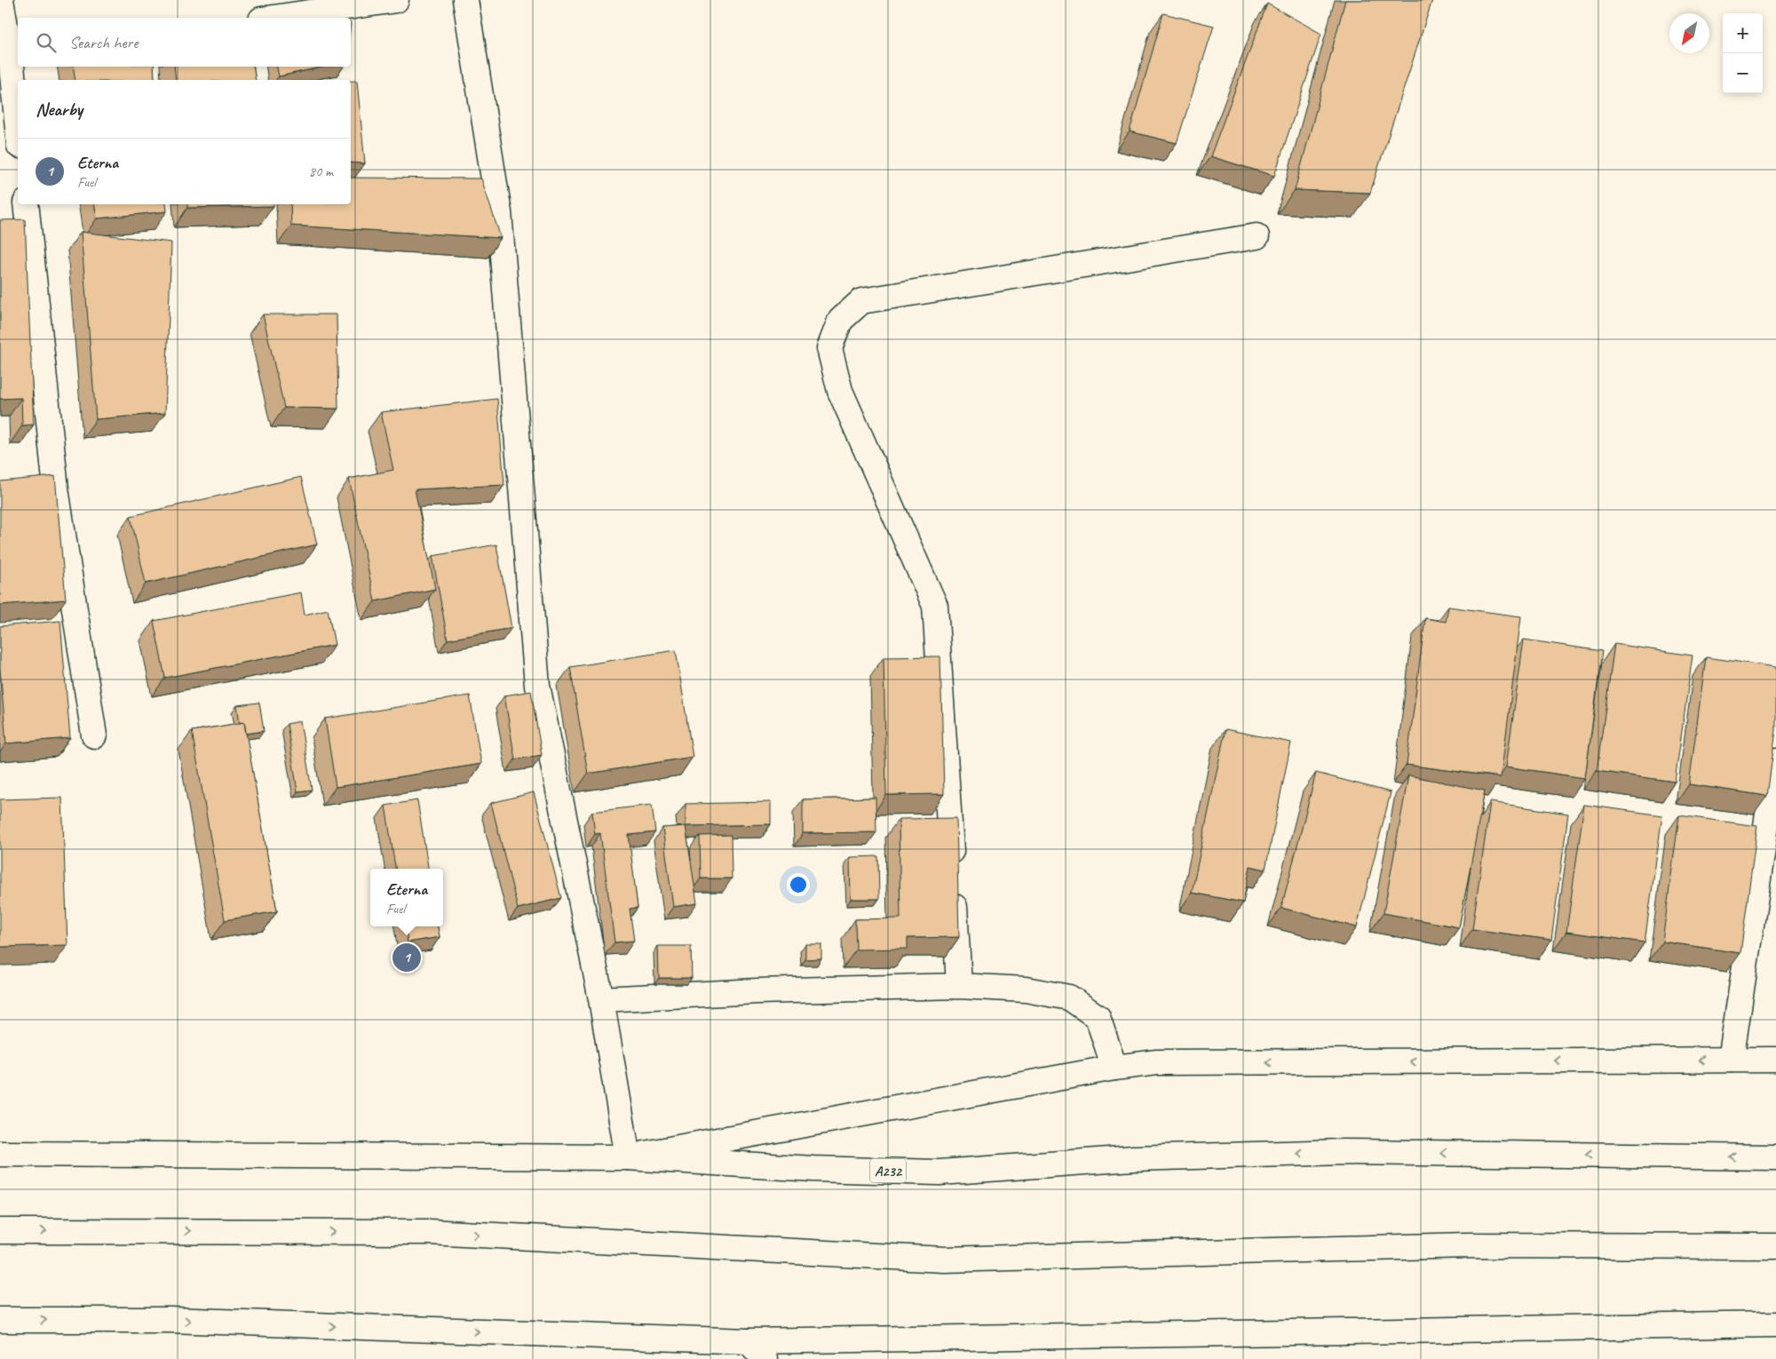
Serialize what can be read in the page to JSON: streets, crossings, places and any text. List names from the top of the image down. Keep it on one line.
{"streets":{"main road":["A232"]},"north":"bottom left","page":{"map_buttons":["+","−"],"search":"Search here","heading":"Nearby","list":[{"mark":"1","name":"Eterna","note":"Fuel","value":"80 m"}],"popup":["Eterna","Fuel"],"pins":"1"}}
